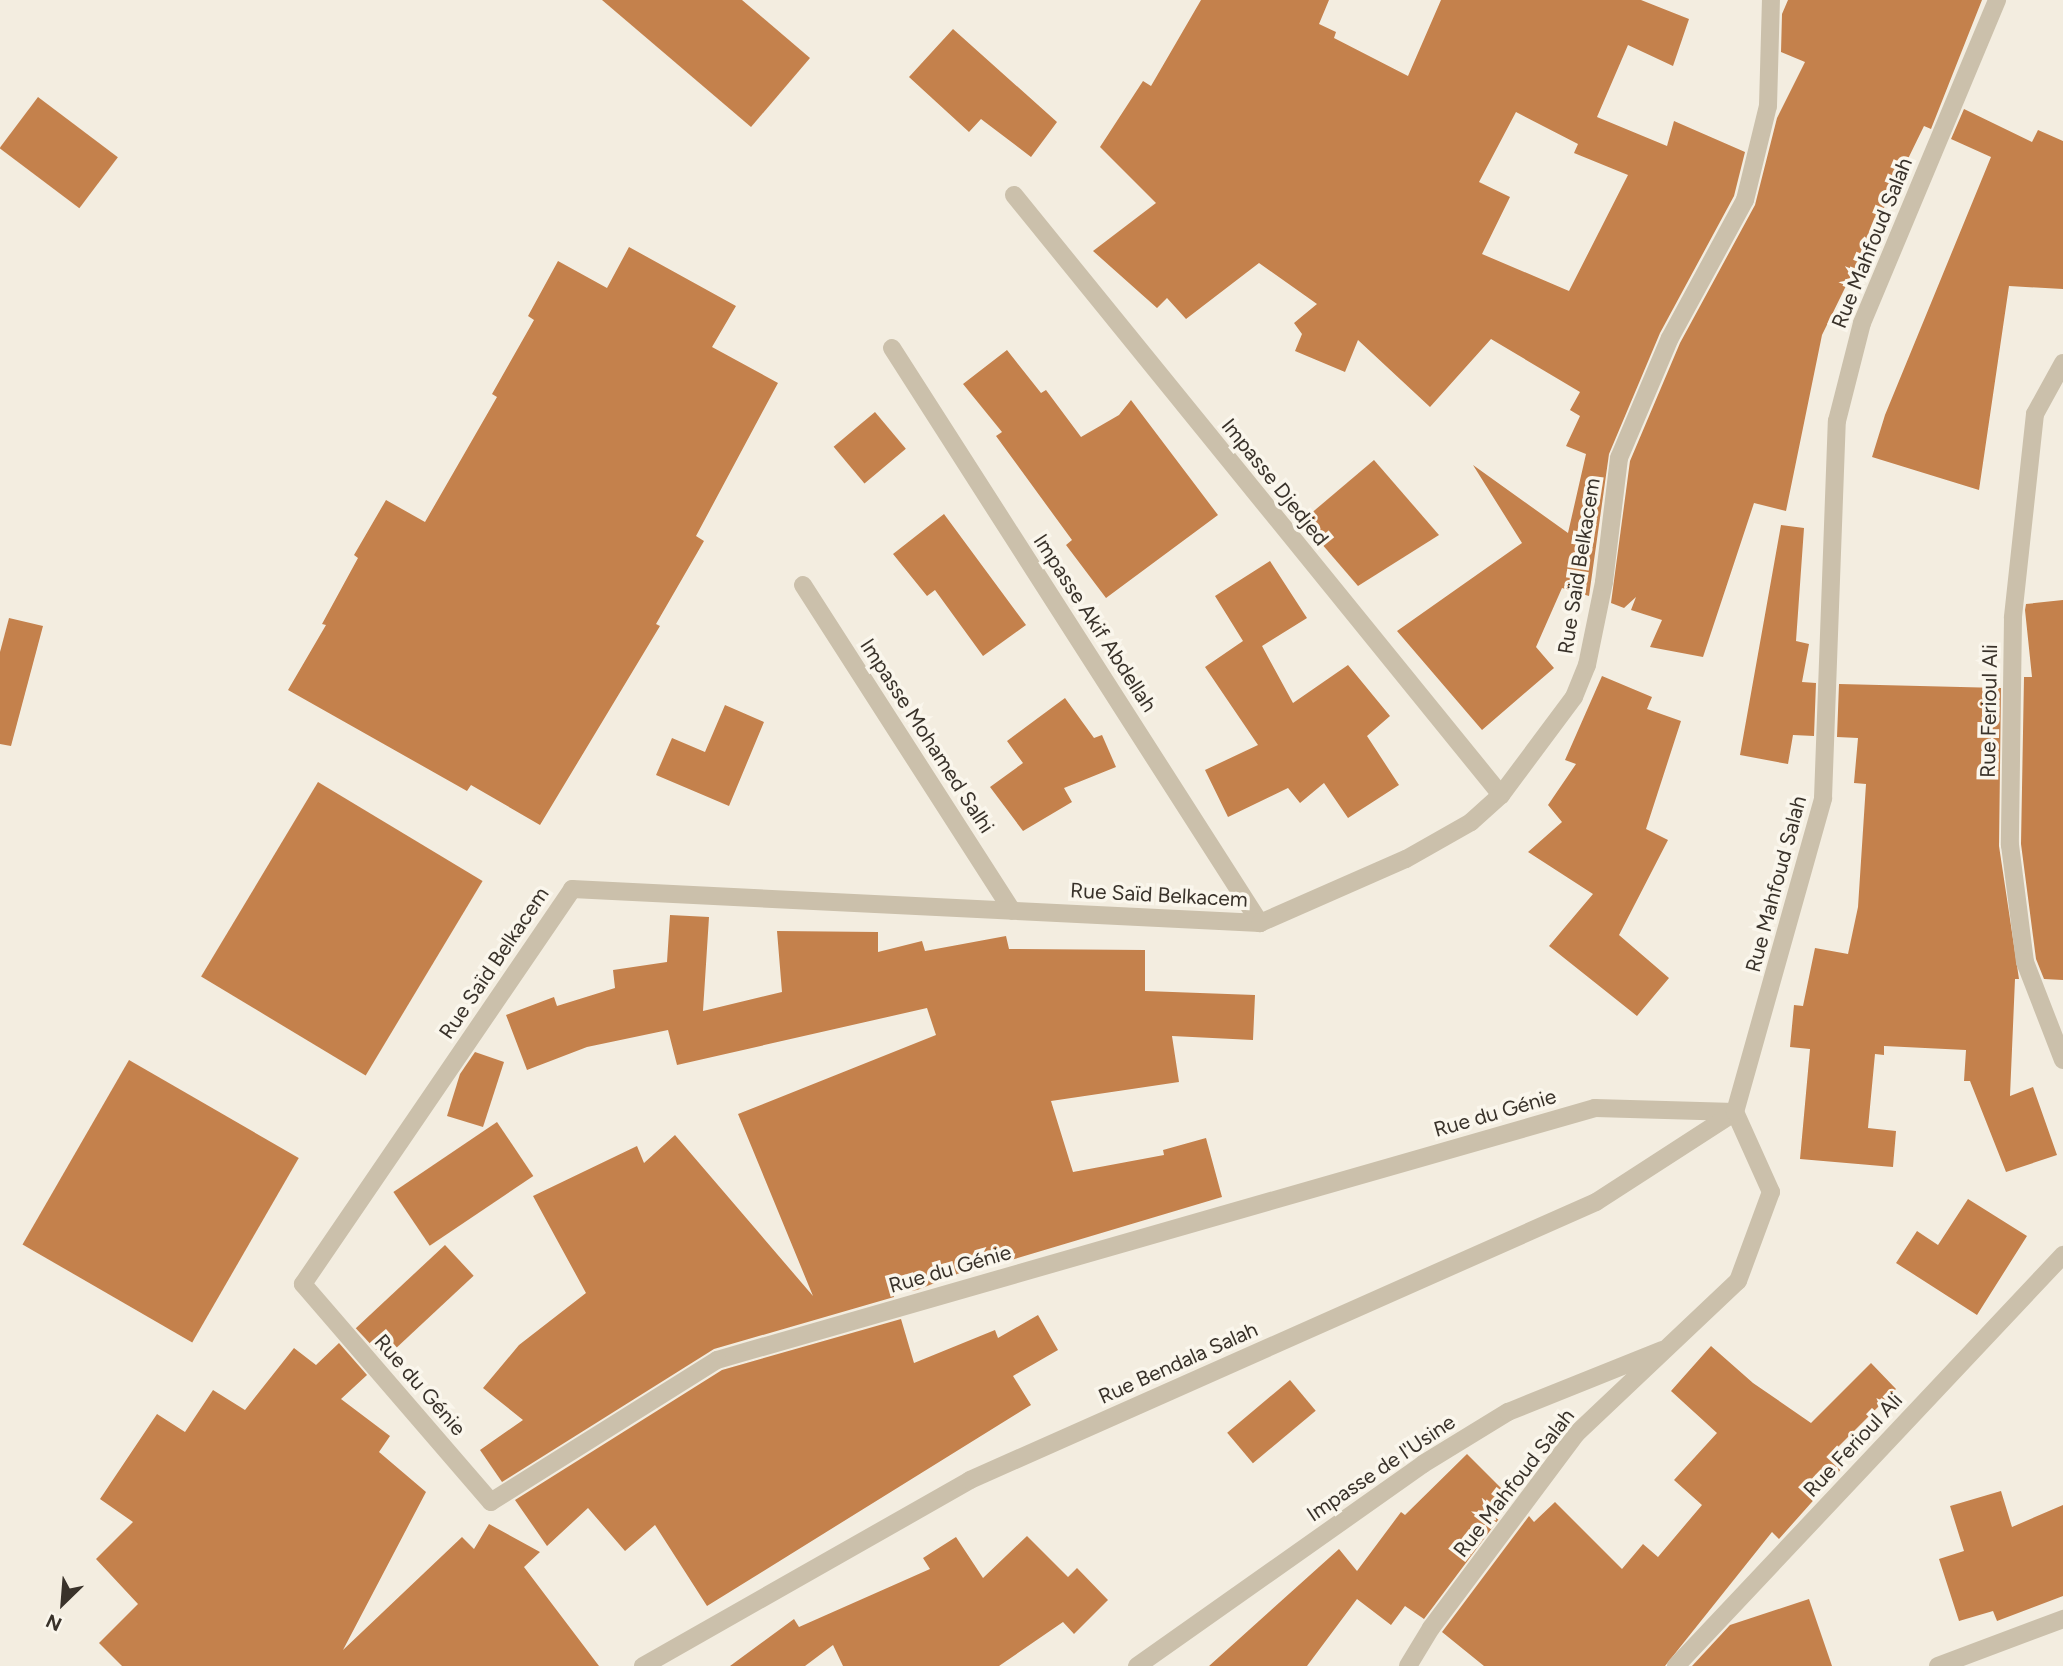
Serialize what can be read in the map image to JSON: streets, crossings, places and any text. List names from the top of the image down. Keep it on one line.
{"streets":{"street":["Rue Mahfoud Salah","Impasse Djedjed","Rue Saïd Belkacem","Impasse Akif Abdellah","Rue Ferioul Ali","Impasse Mohamed Salhi","Rue du Génie","Rue Bendala Salah","Impasse de l'Usine"]},"crossings":[["Rue Mahfoud Salah","Rue du Génie"],["Rue Mahfoud Salah","Rue Bendala Salah"],["Rue Mahfoud Salah","Impasse de l'Usine"],["Impasse Djedjed","Rue Saïd Belkacem"],["Rue Saïd Belkacem","Impasse Akif Abdellah"],["Rue Saïd Belkacem","Impasse Mohamed Salhi"],["Rue Saïd Belkacem","Rue du Génie"],["Rue du Génie","Rue Bendala Salah"]],"north":"bottom left"}
